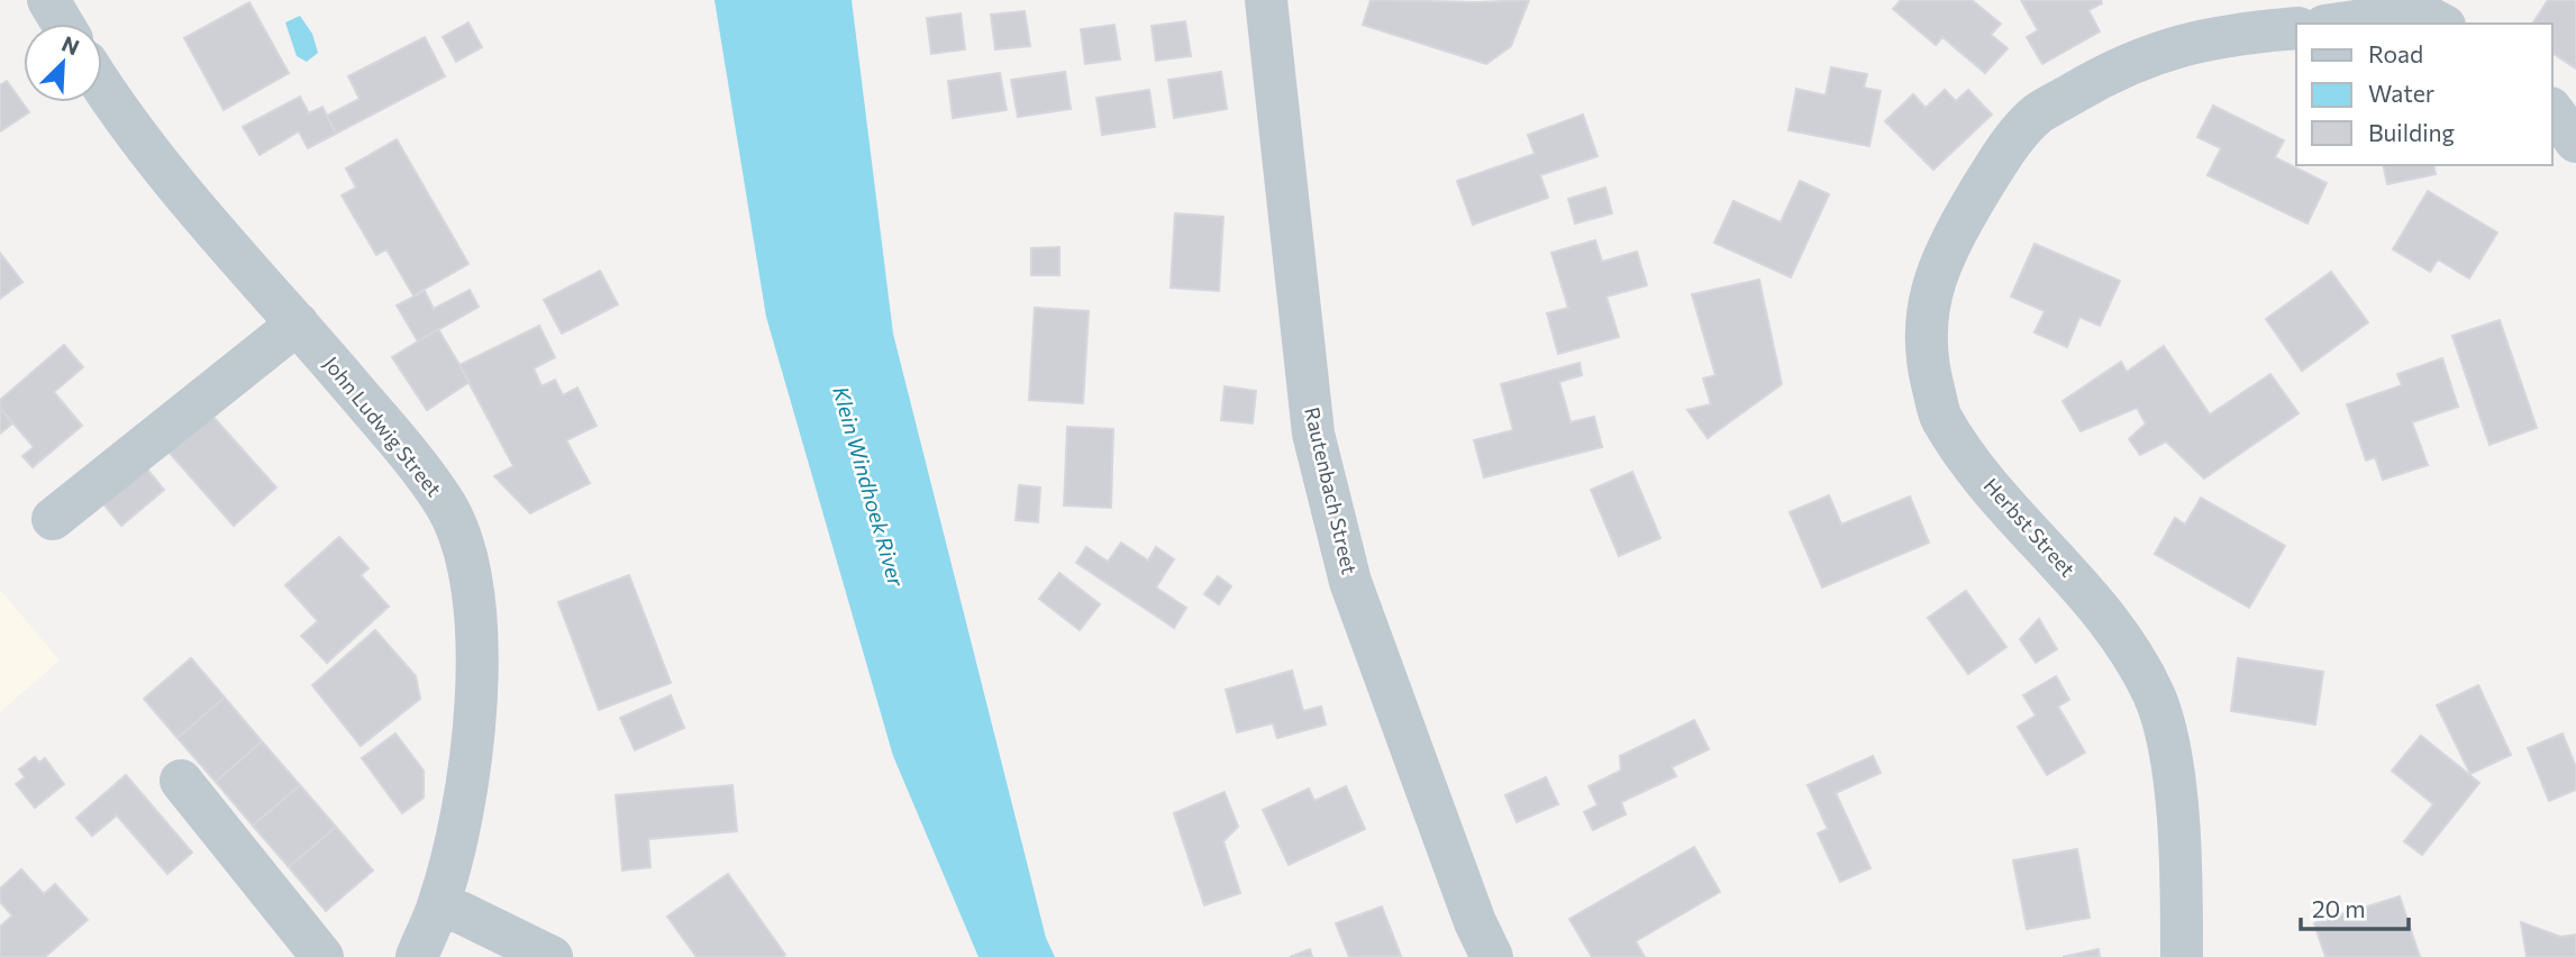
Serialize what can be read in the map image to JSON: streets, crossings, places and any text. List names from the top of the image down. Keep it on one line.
{"streets":{"street":["John Ludwig Street","Rautenbach Street","Herbst Street"]},"water":["Klein Windhoek River"],"legend":["Road","Water","Building"],"scale_bar":"20 m","north":"top right"}
